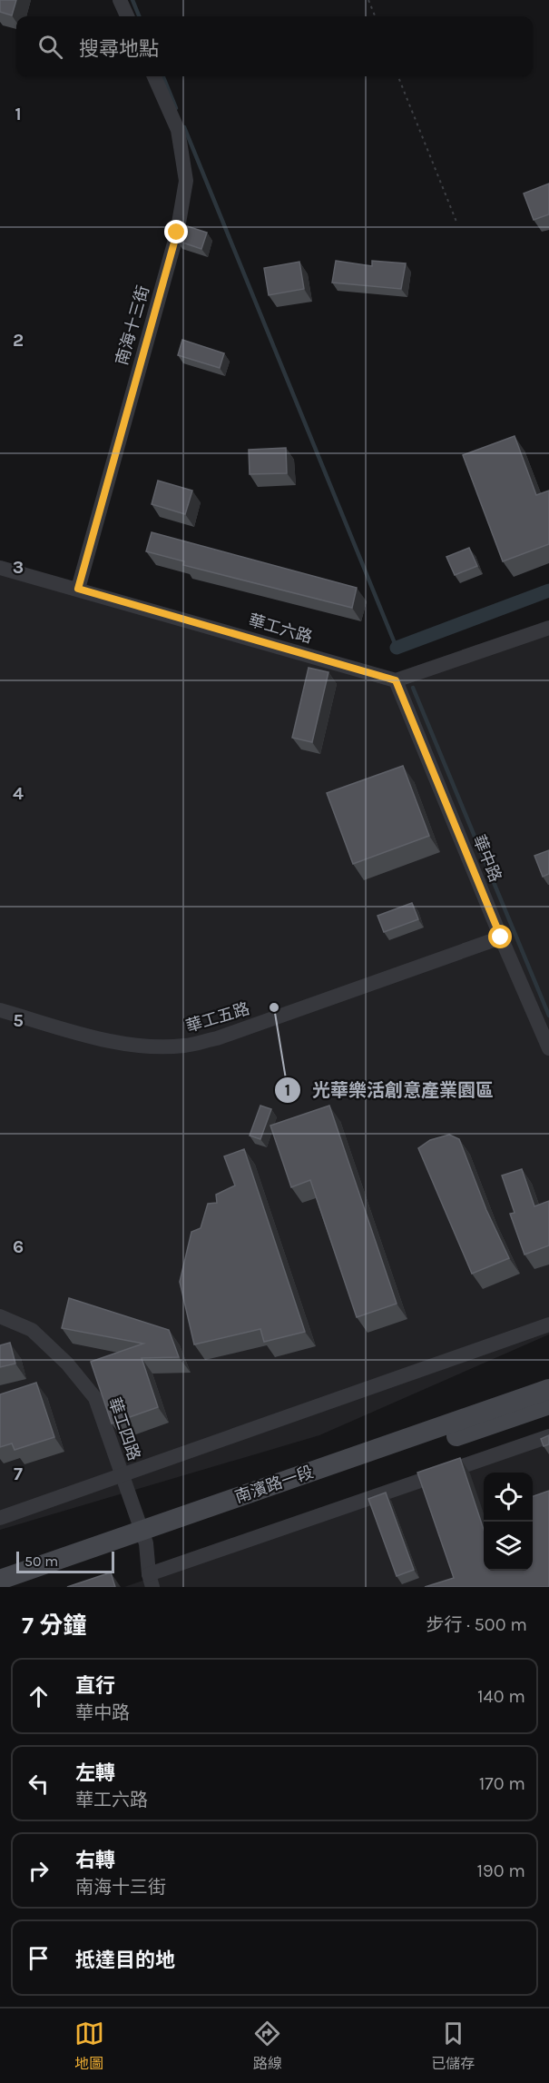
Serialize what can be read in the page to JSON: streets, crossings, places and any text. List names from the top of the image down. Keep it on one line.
{"streets":{"main road":["南濱路一段"],"street":["南海十三街","華工六路","華中路","華工五路","華工四路"]},"crossings":[["南海十三街","華工六路"],["華工六路","華中路"],["華中路","華工五路"],["華工四路","南濱路一段"]],"places":["光華樂活創意產業園區"],"scale_bar":"50 m","page":{"search":"搜尋地點","scale":"50 m","heading":["7 分鐘","步行 · 500 m"],"list":[["直行","華中路","140 m"],["左轉","華工六路","170 m"],["右轉","南海十三街","190 m"],"抵達目的地"],"nav":["地圖","路線","已儲存"]},"grid":{"rows":["1","2","3","4","5","6","7"]}}
